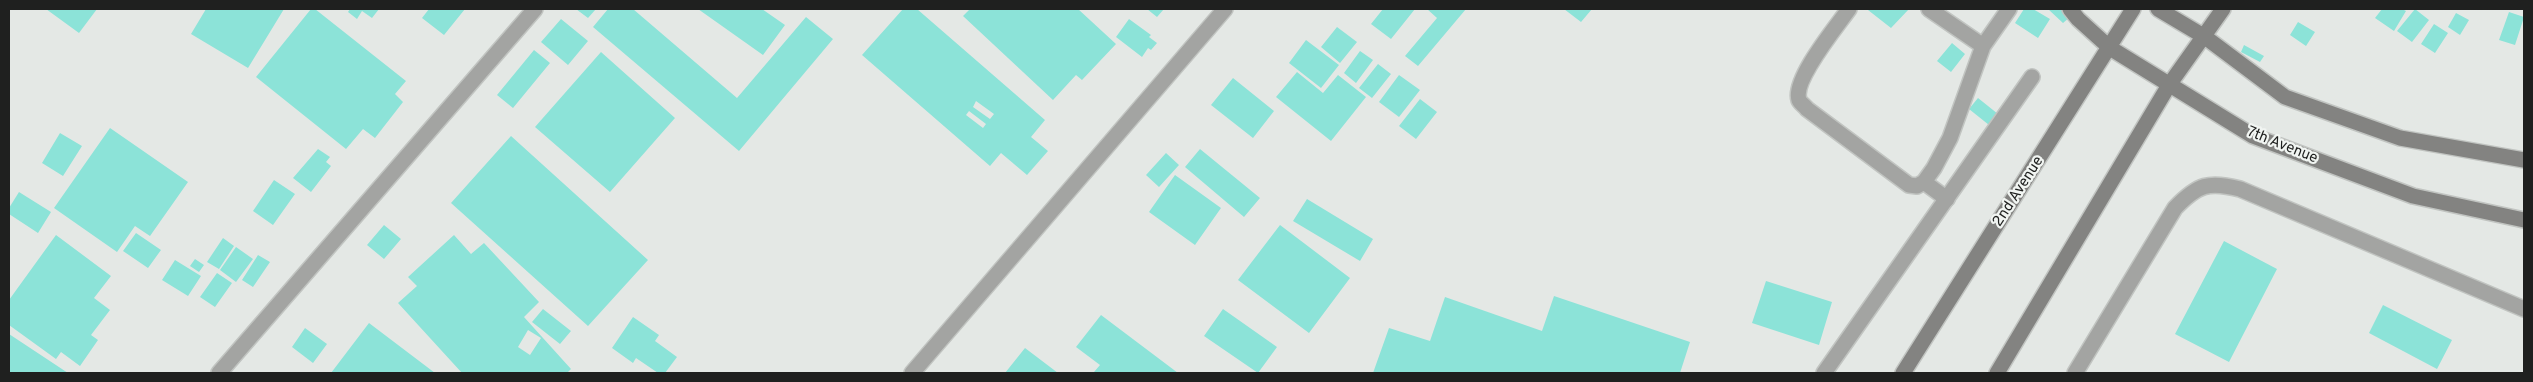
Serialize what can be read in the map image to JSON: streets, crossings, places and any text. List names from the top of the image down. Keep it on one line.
{"streets":{"main road":["7th Avenue","2nd Avenue"]},"crossings":[["7th Avenue","2nd Avenue"]]}
